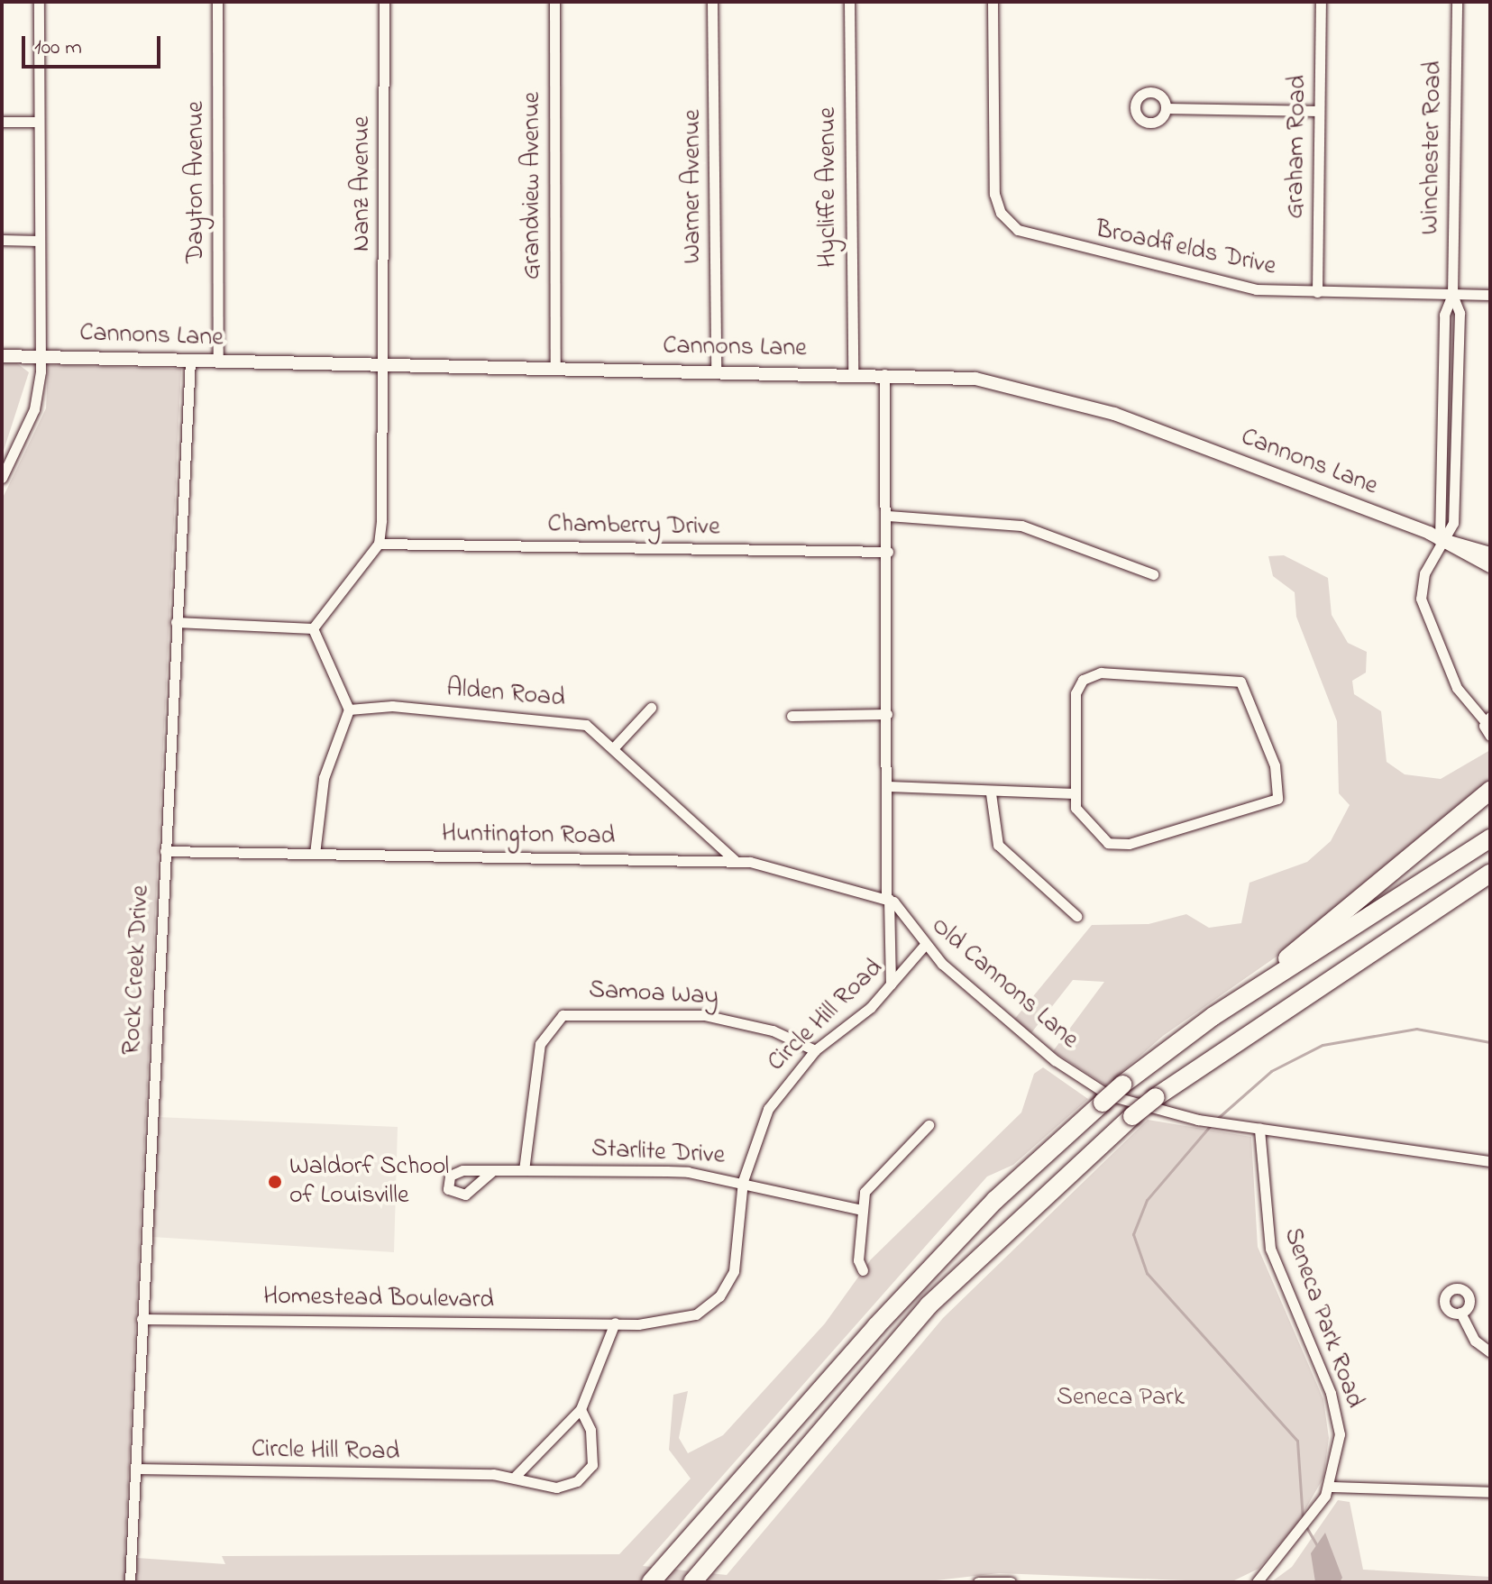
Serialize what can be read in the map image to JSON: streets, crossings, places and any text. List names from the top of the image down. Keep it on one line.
{"streets":{"main road":["Cannons Lane"],"street":["Graham Road","Winchester Road","Dayton Avenue","Nanz Avenue","Grandview Avenue","Warner Avenue","Hycliffe Avenue","Broadfields Drive","Chamberry Drive","Alden Road","Huntington Road","Rock Creek Drive","Old Cannons Lane","Samoa Way","Circle Hill Road","Starlite Drive","Homestead Boulevard","Seneca Park Road"]},"crossings":[["Graham Road","Broadfields Drive"],["Winchester Road","Broadfields Drive"],["Winchester Road","Cannons Lane"],["Dayton Avenue","Cannons Lane"],["Nanz Avenue","Cannons Lane"],["Nanz Avenue","Chamberry Drive"],["Grandview Avenue","Cannons Lane"],["Warner Avenue","Cannons Lane"],["Hycliffe Avenue","Cannons Lane"],["Cannons Lane","Rock Creek Drive"],["Alden Road","Huntington Road"],["Huntington Road","Rock Creek Drive"],["Huntington Road","Old Cannons Lane"],["Rock Creek Drive","Circle Hill Road"],["Rock Creek Drive","Homestead Boulevard"],["Old Cannons Lane","Circle Hill Road"],["Old Cannons Lane","Seneca Park Road"],["Samoa Way","Circle Hill Road"],["Samoa Way","Starlite Drive"],["Circle Hill Road","Starlite Drive"],["Circle Hill Road","Homestead Boulevard"]],"parks":["Seneca Park"],"places":["Waldorf School of Louisville"],"scale_bar":"100 m"}
